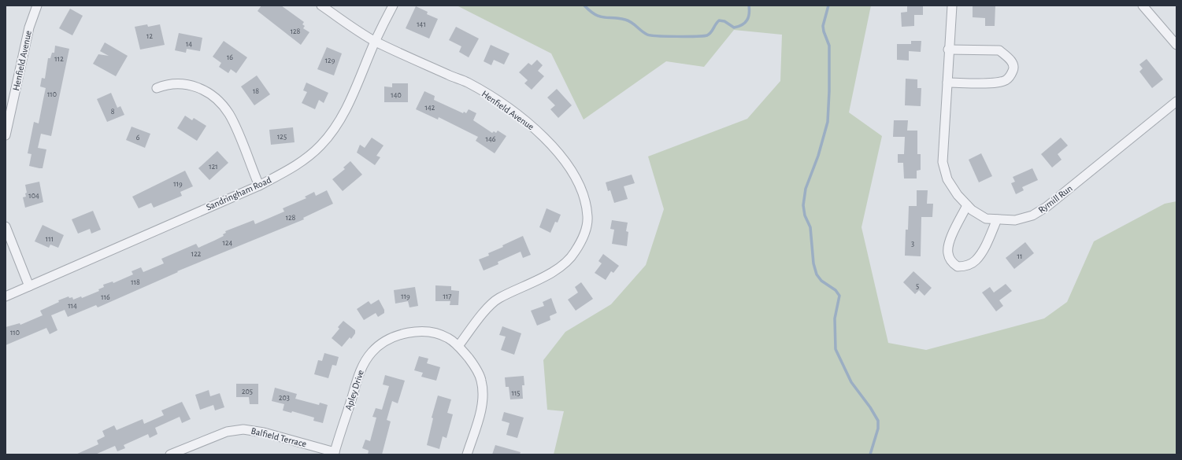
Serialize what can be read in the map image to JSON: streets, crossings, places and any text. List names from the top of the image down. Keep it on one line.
{"streets":{"street":["Henfield Avenue","Sandringham Road","Rymill Run","Apley Drive","Balfield Terrace"]},"crossings":[["Henfield Avenue","Sandringham Road"],["Henfield Avenue","Apley Drive"],["Apley Drive","Balfield Terrace"]],"house_numbers":["141","128","12","14","16","112","129","18","110","140","142","8","125","6","146","121","119","104","128","111","124","3","122","11","118","5","119","117","116","114","110","205","115","203"]}
